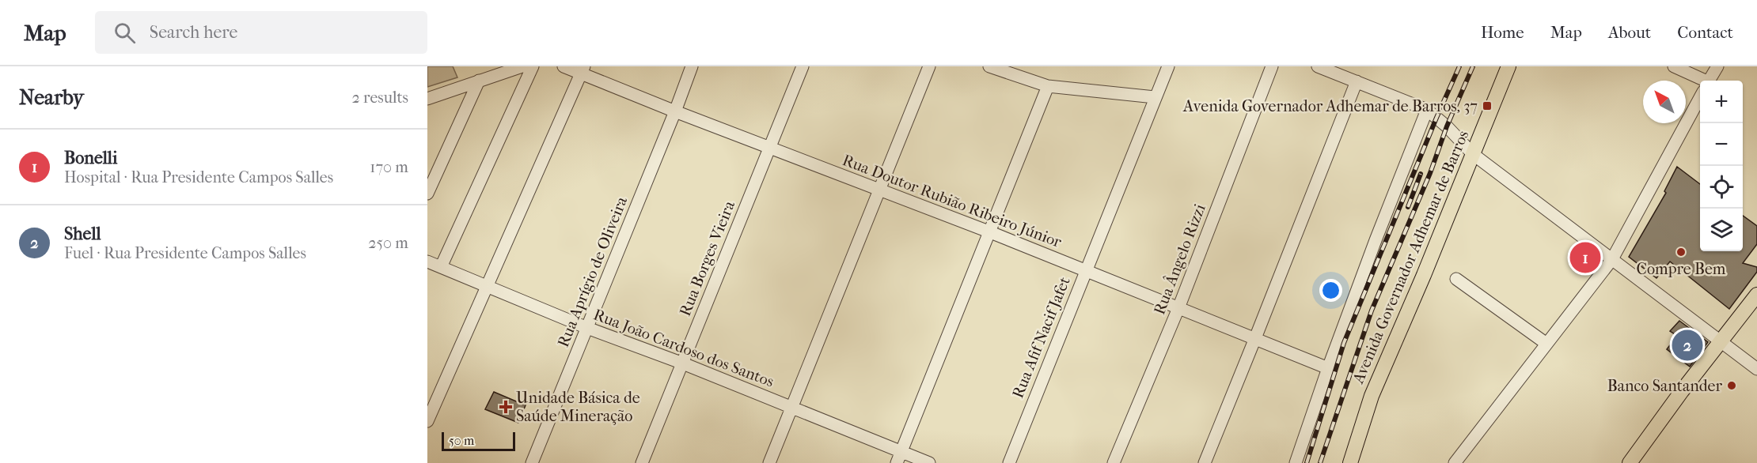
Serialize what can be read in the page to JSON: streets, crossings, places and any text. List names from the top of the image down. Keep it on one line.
{"streets":{"main road":["Avenida Governador Adhemar de Barros"],"street":["Rua Doutor Rubião Ribeiro Júnior","Rua Borges Vieira","Rua Ângelo Rizzi","Rua Aprígio de Oliveira","Rua Afif Nacif Jafet","Rua João Cardoso dos Santos"]},"crossings":[["Rua Doutor Rubião Ribeiro Júnior","Rua Borges Vieira"],["Rua Doutor Rubião Ribeiro Júnior","Rua Ângelo Rizzi"],["Rua Doutor Rubião Ribeiro Júnior","Rua Aprígio de Oliveira"],["Rua Doutor Rubião Ribeiro Júnior","Rua Afif Nacif Jafet"],["Rua Borges Vieira","Rua João Cardoso dos Santos"],["Rua Aprígio de Oliveira","Rua João Cardoso dos Santos"]],"places":{"transit":["Avenida Governador Adhemar de Barros, 37"],"other":["Compre Bem","Banco Santander"],"health":["Unidade Básica de Saúde Mineração"]},"scale_bar":"50 m","north":"top left","page":{"header":"Map","search":"Search here","nav":["Home","Map","About","Contact"],"heading":["Nearby","2 results"],"map_buttons":["+","−"],"list":[{"mark":"1","name":"Bonelli","note":"Hospital · Rua Presidente Campos Salles","value":"170 m"},{"mark":"2","name":"Shell","note":"Fuel · Rua Presidente Campos Salles","value":"250 m"}],"pins":["1","2"],"scale":"50 m"}}
